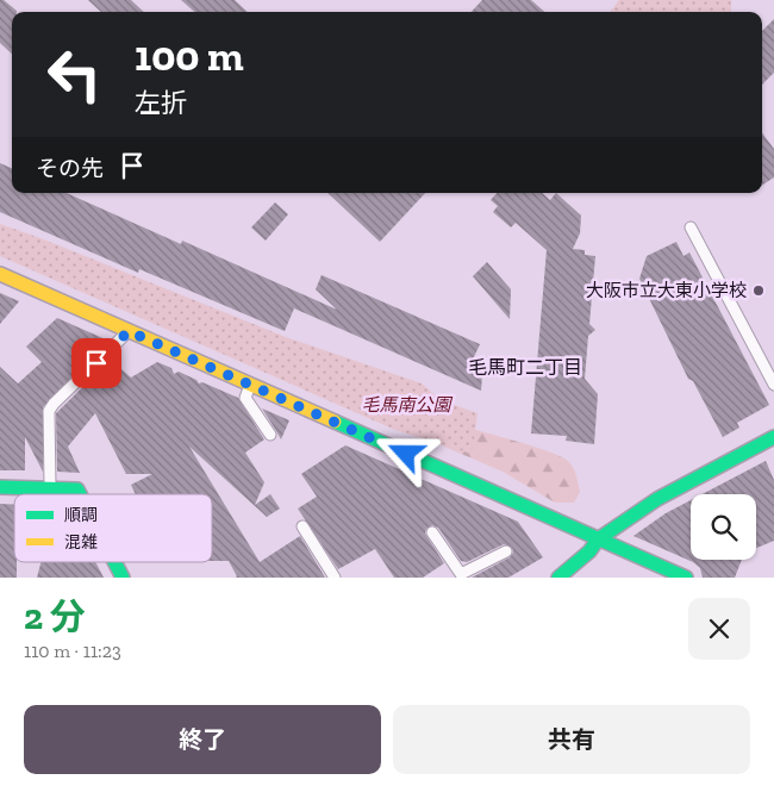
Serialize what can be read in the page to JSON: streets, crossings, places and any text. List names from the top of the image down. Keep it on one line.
{"districts":["毛馬町二丁目"],"parks":["毛馬南公園"],"places":["大阪市立大東小学校"],"legend":["順調","混雑"],"page":{"turn":["100 m","左折"],"then":"その先","heading":["2 分","110 m · 11:23"],"buttons":["終了","共有"]}}
